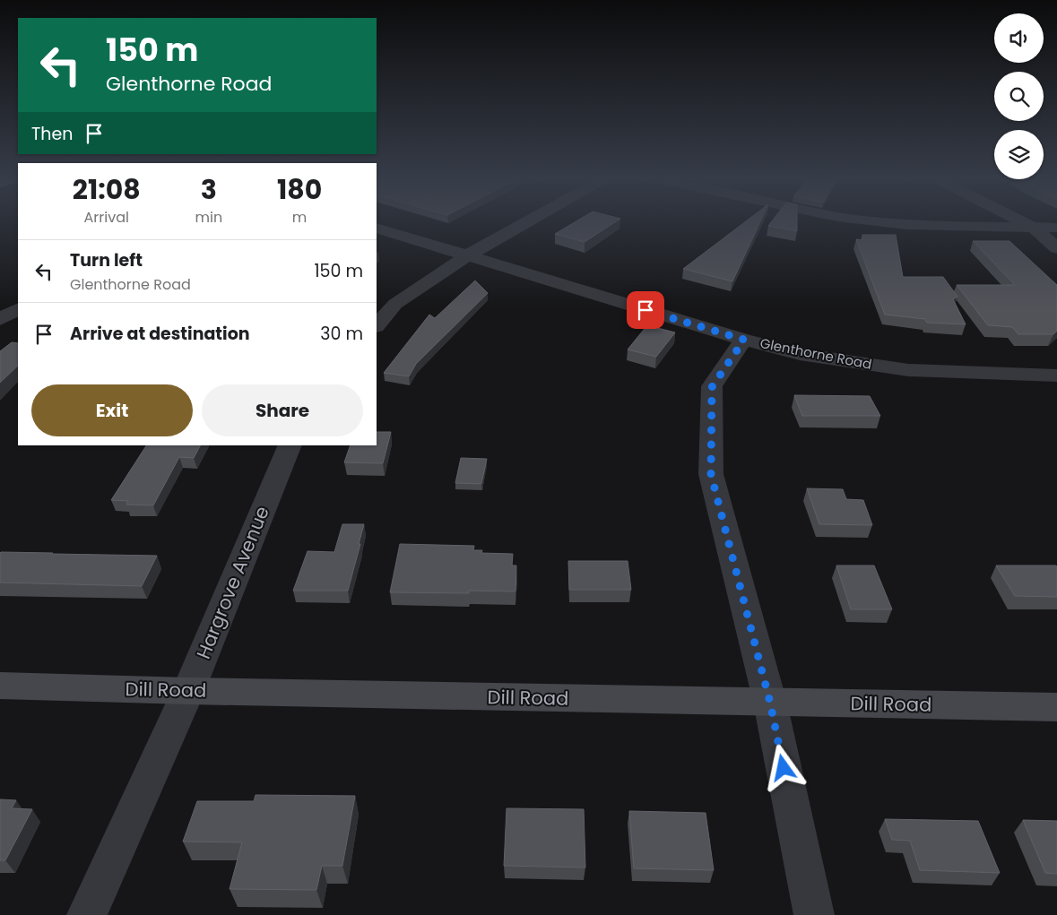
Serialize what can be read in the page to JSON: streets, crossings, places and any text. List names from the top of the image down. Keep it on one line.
{"streets":{"street":["Glenthorne Road","Hargrove Avenue","Dill Road"]},"crossings":[["Hargrove Avenue","Dill Road"]],"page":{"turn":["150 m","Glenthorne Road"],"then":"Then","eta":["21:08","Arrival","3","min","180","m"],"list":[{"name":"Turn left","note":"Glenthorne Road","value":"150 m"},{"name":"Arrive at destination","value":"30 m"}],"buttons":["Exit","Share"]}}
